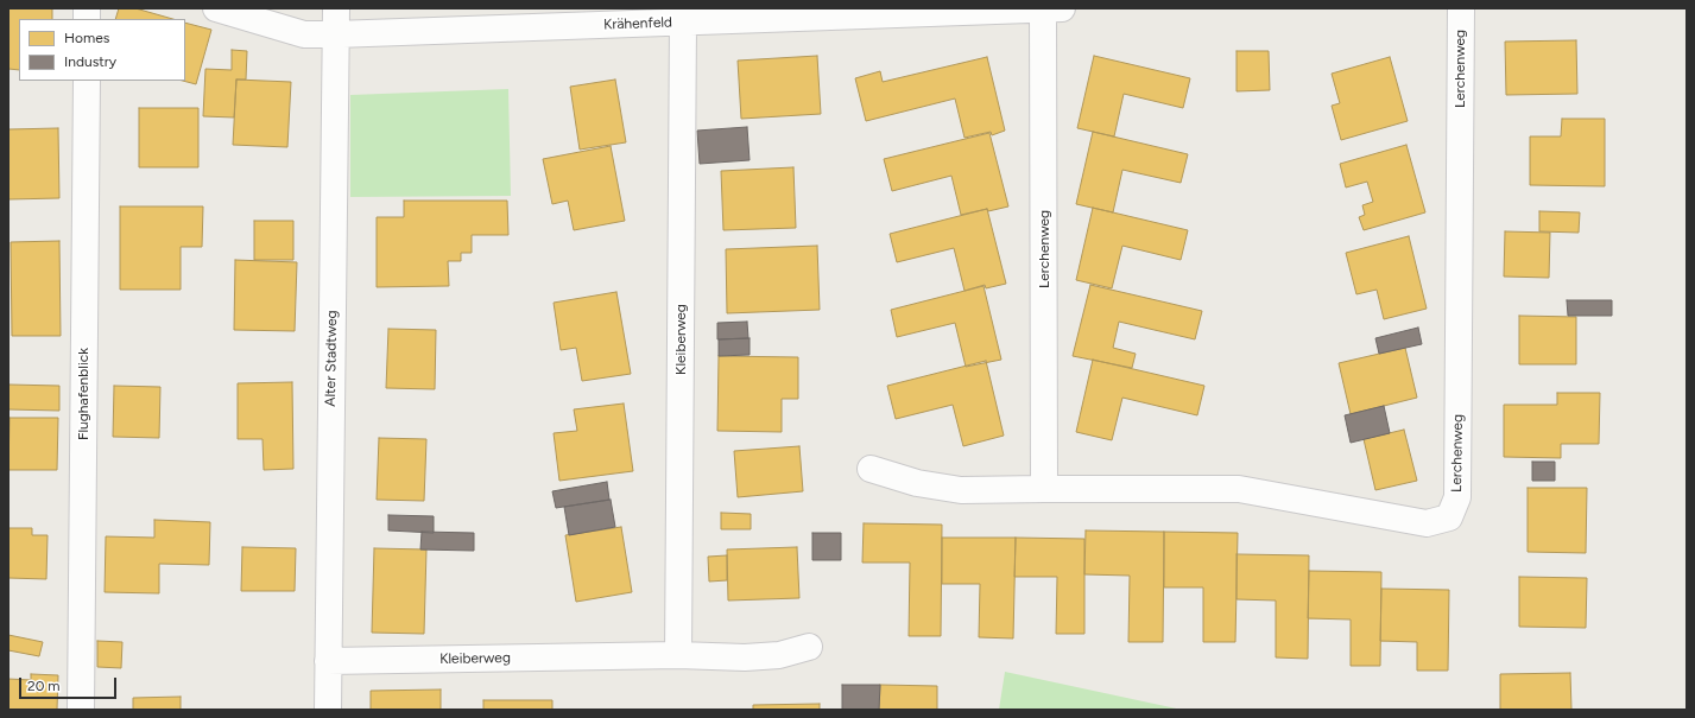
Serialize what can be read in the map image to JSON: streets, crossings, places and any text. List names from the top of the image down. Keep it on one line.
{"streets":{"street":["Krähenfeld","Lerchenweg","Kleiberweg","Alter Stadtweg","Flughafenblick"]},"crossings":[["Krähenfeld","Lerchenweg"],["Krähenfeld","Kleiberweg"],["Krähenfeld","Alter Stadtweg"],["Kleiberweg","Alter Stadtweg"]],"legend":["Homes","Industry"],"scale_bar":"20 m"}
